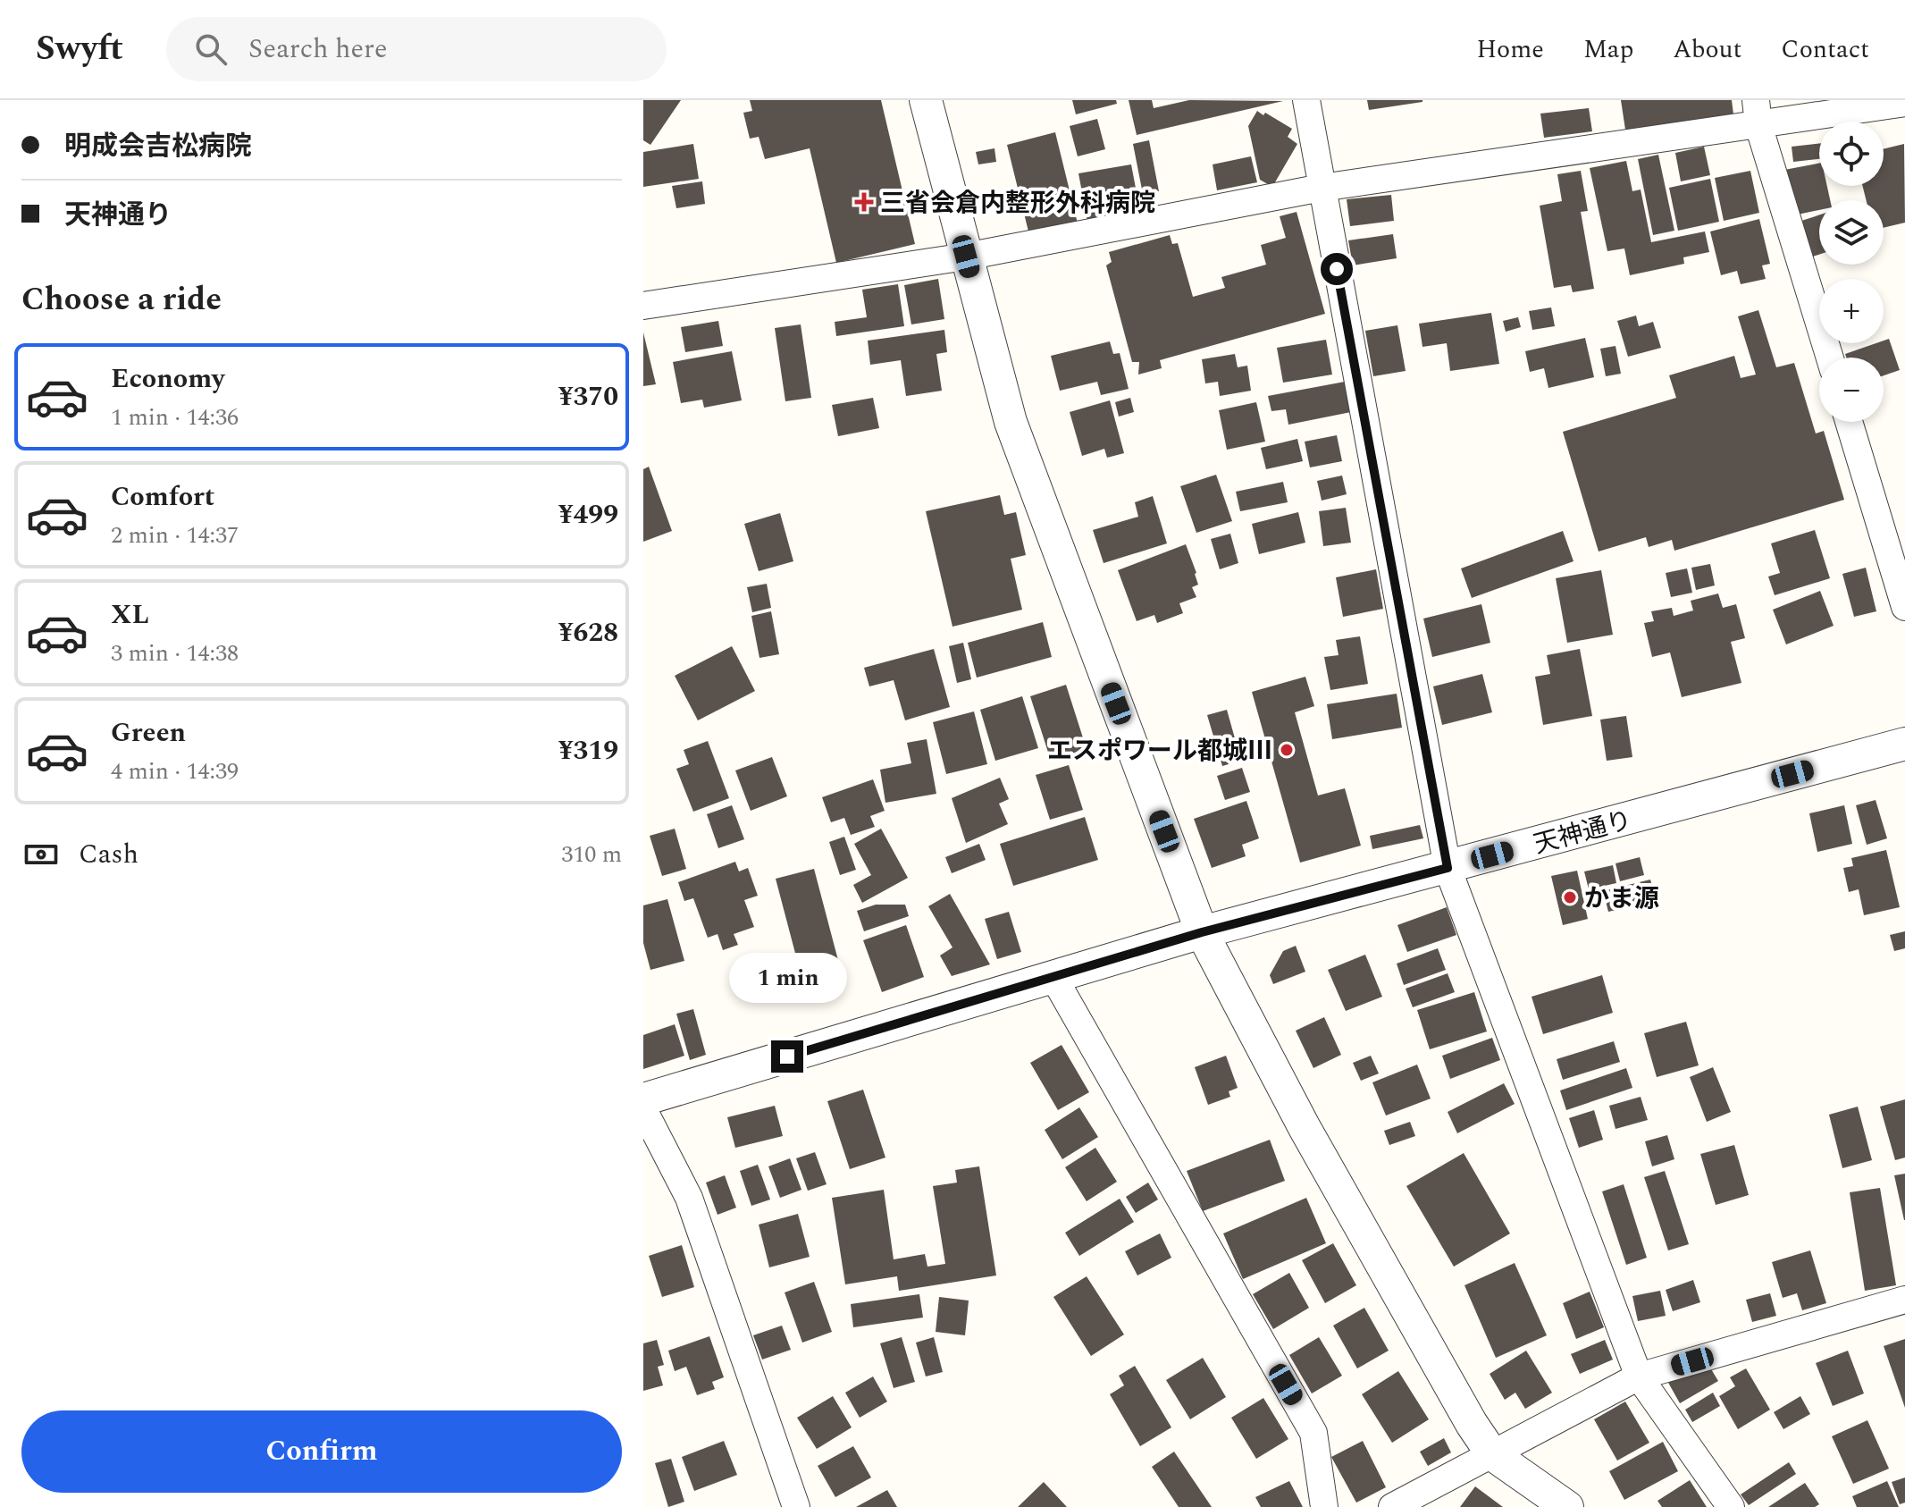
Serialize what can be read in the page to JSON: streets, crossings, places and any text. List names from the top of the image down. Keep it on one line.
{"streets":{"street":["天神通り"]},"places":{"health":["三省会倉内整形外科病院"],"other":["エスポワール都城Ⅲ","かま源"]},"page":{"header":"Swyft","search":"Search here","nav":["Home","Map","About","Contact"],"banner":["明成会吉松病院","天神通り"],"map_buttons":["+","−"],"heading":"Choose a ride","list":[{"name":"Economy","note":"1 min · 14:36","value":"¥370"},{"name":"Comfort","note":"2 min · 14:37","value":"¥499"},{"name":"XL","note":"3 min · 14:38","value":"¥628"},{"name":"Green","note":"4 min · 14:39","value":"¥319"}],"pay":["Cash","310 m"],"bubble":"1 min","buttons":"Confirm"}}
